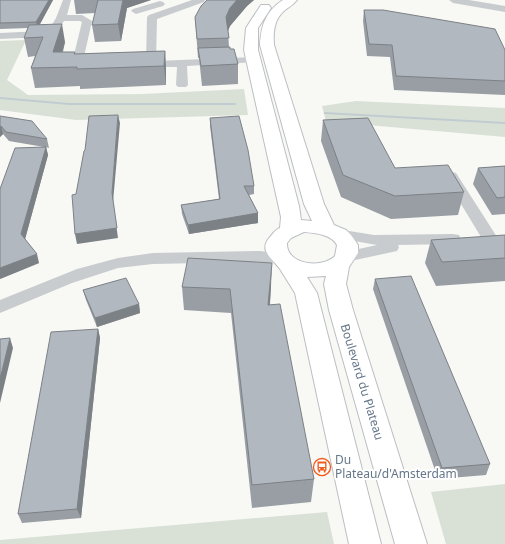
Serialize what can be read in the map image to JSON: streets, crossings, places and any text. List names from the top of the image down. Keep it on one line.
{"streets":{"main road":["Boulevard du Plateau"]},"places":{"bus stop":["Du Plateau/d'Amsterdam"]}}
